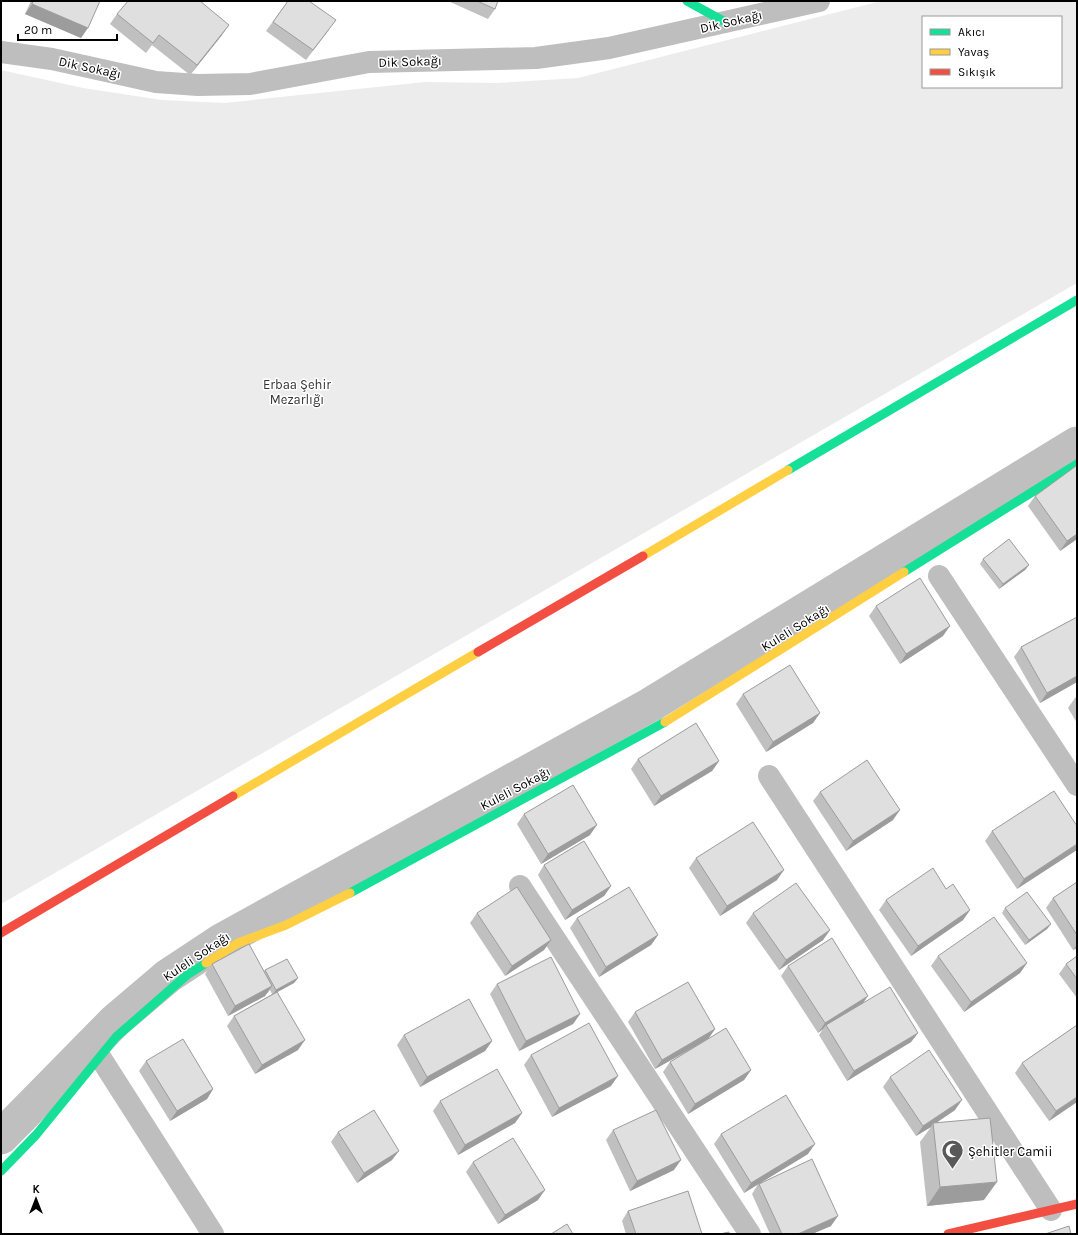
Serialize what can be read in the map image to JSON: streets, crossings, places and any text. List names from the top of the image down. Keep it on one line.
{"streets":{"street":["Dik Sokağı","Kuleli Sokağı"]},"parks":["Erbaa Şehir Mezarlığı"],"places":{"mosque":["Şehitler Camii"]},"legend":["Akıcı","Yavaş","Sıkışık"],"scale_bar":"20 m","north":"top"}
